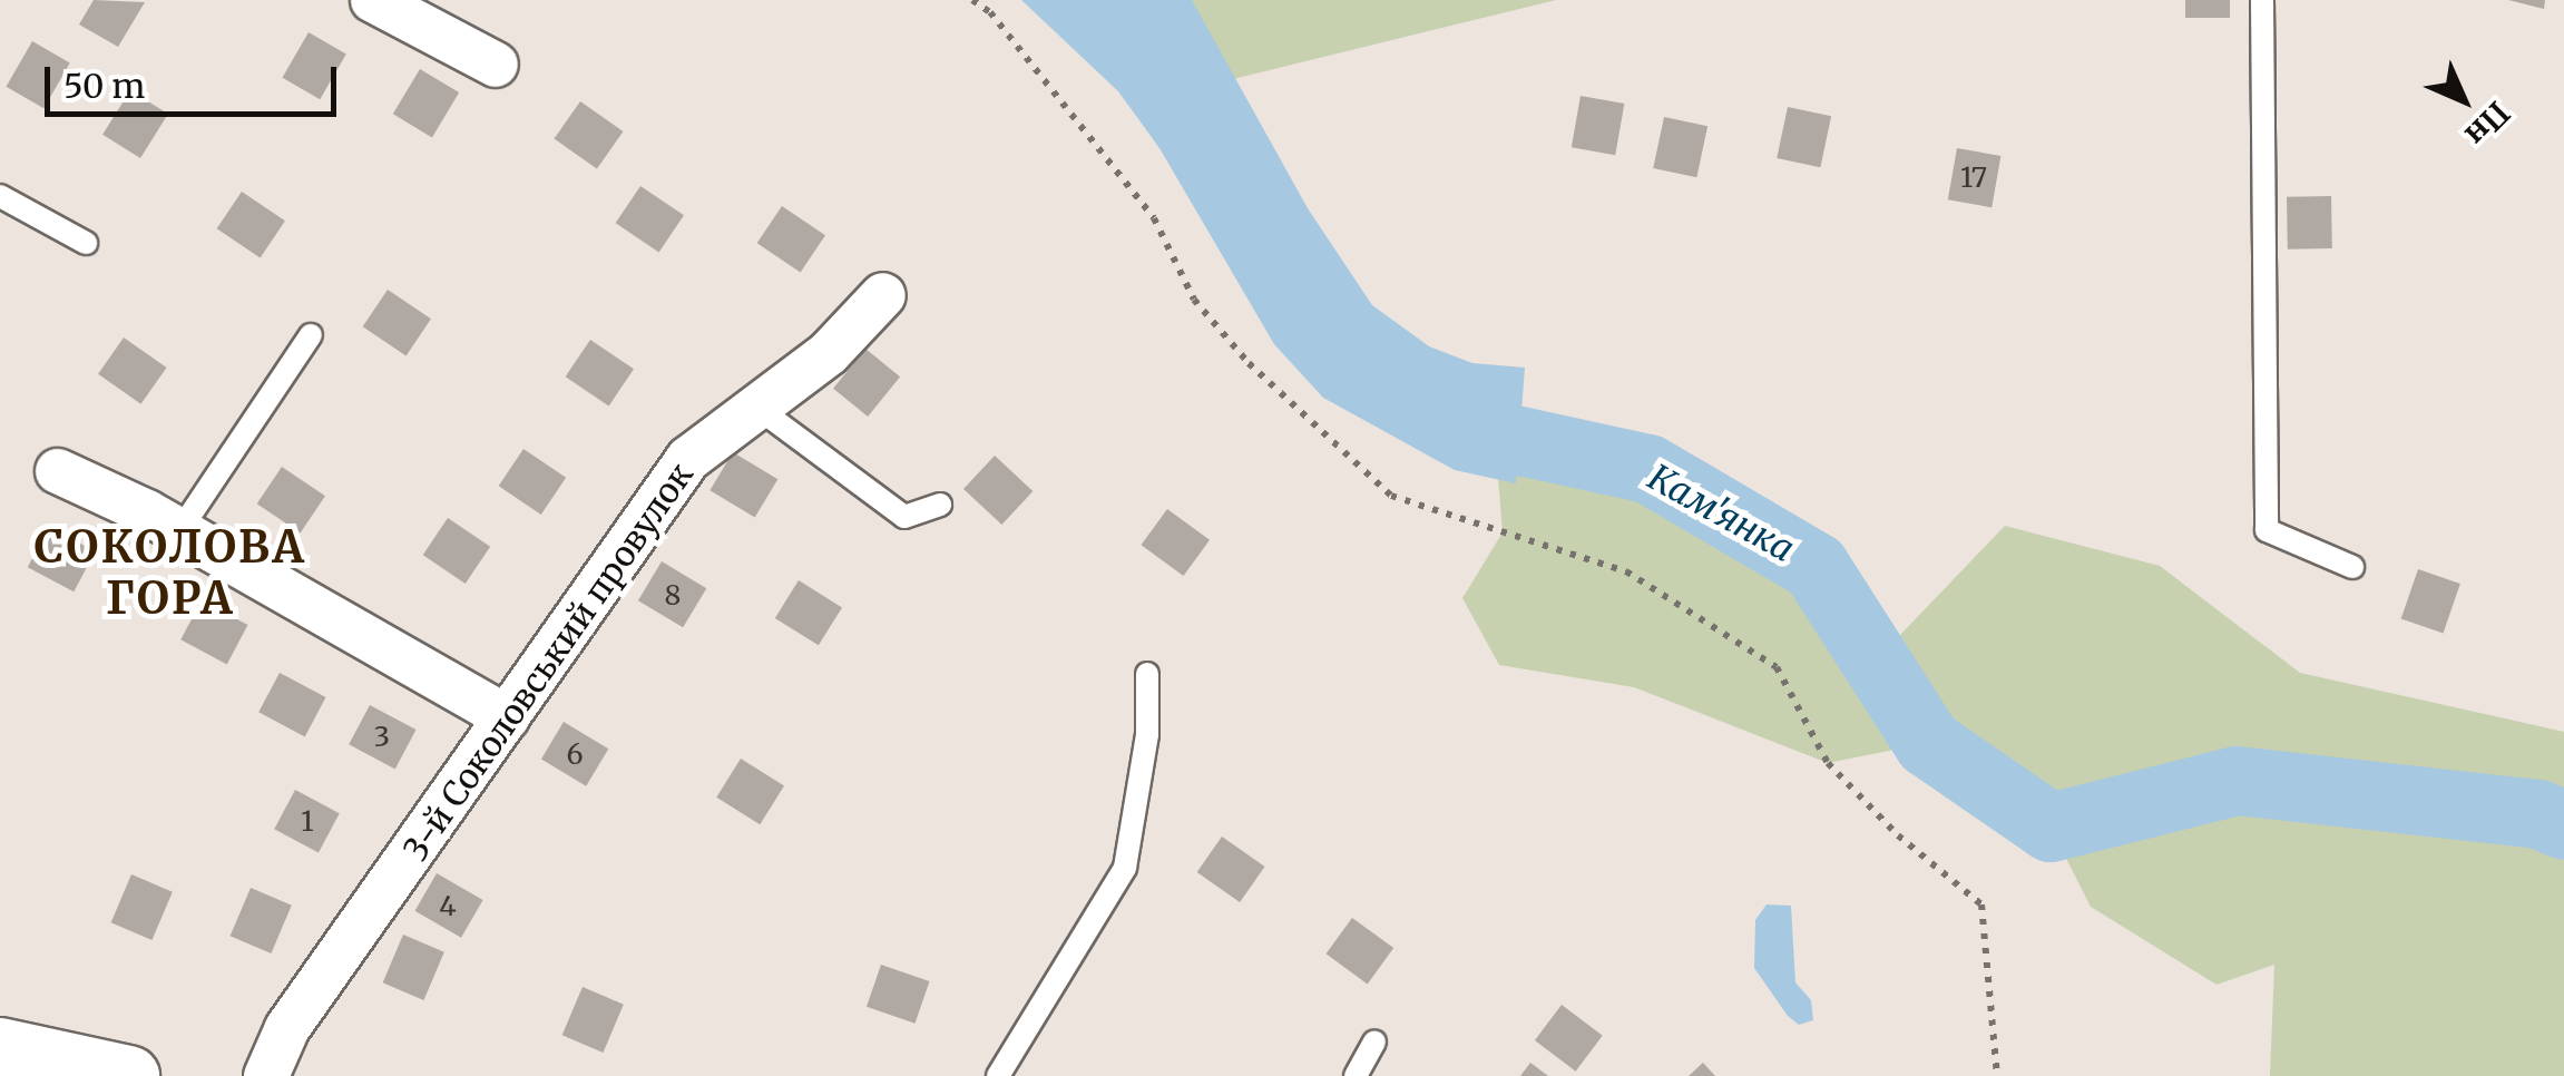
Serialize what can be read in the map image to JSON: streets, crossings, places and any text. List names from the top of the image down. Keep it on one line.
{"streets":{"street":["3-й Соколовський провулок"]},"districts":["СОКОЛОВА ГОРА"],"water":["Кам'янка"],"house_numbers":["17","8","3","6","1","4"],"scale_bar":"50 m","north":"bottom right"}
